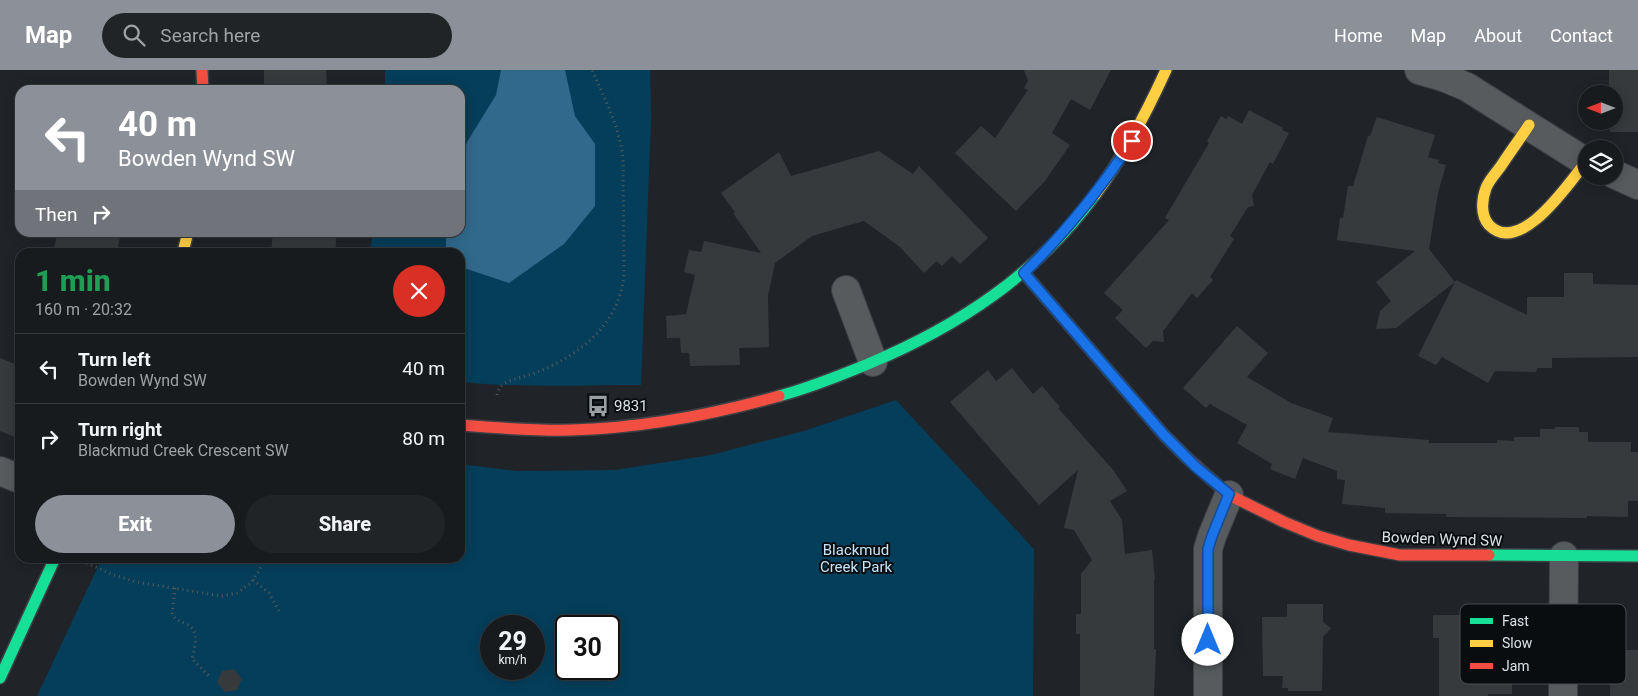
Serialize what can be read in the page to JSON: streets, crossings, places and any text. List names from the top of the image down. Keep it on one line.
{"streets":{"street":["Bowden Wynd SW"]},"parks":["Blackmud Creek Park"],"places":{"bus stop":["9831"]},"legend":["Fast","Slow","Jam"],"north":"left","page":{"header":"Map","search":"Search here","nav":["Home","Map","About","Contact"],"turn":["40 m","Bowden Wynd SW"],"then":"Then","heading":["1 min","160 m · 20:32"],"list":[{"name":"Turn left","note":"Bowden Wynd SW","value":"40 m"},{"name":"Turn right","note":"Blackmud Creek Crescent SW","value":"80 m"}],"buttons":["Exit","Share"],"speed":"29 km/h","limit":"30"}}
